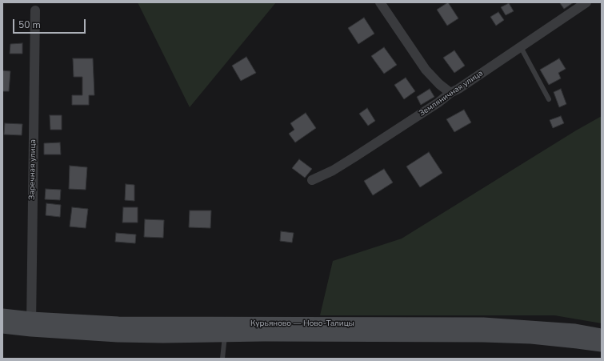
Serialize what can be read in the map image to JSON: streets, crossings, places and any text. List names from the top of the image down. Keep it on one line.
{"streets":{"main road":["Курьяново — Ново-Талицы"],"street":["Земляничная улица","Заречная улица"]},"crossings":[["Заречная улица","Курьяново — Ново-Талицы"]],"scale_bar":"50 m"}
